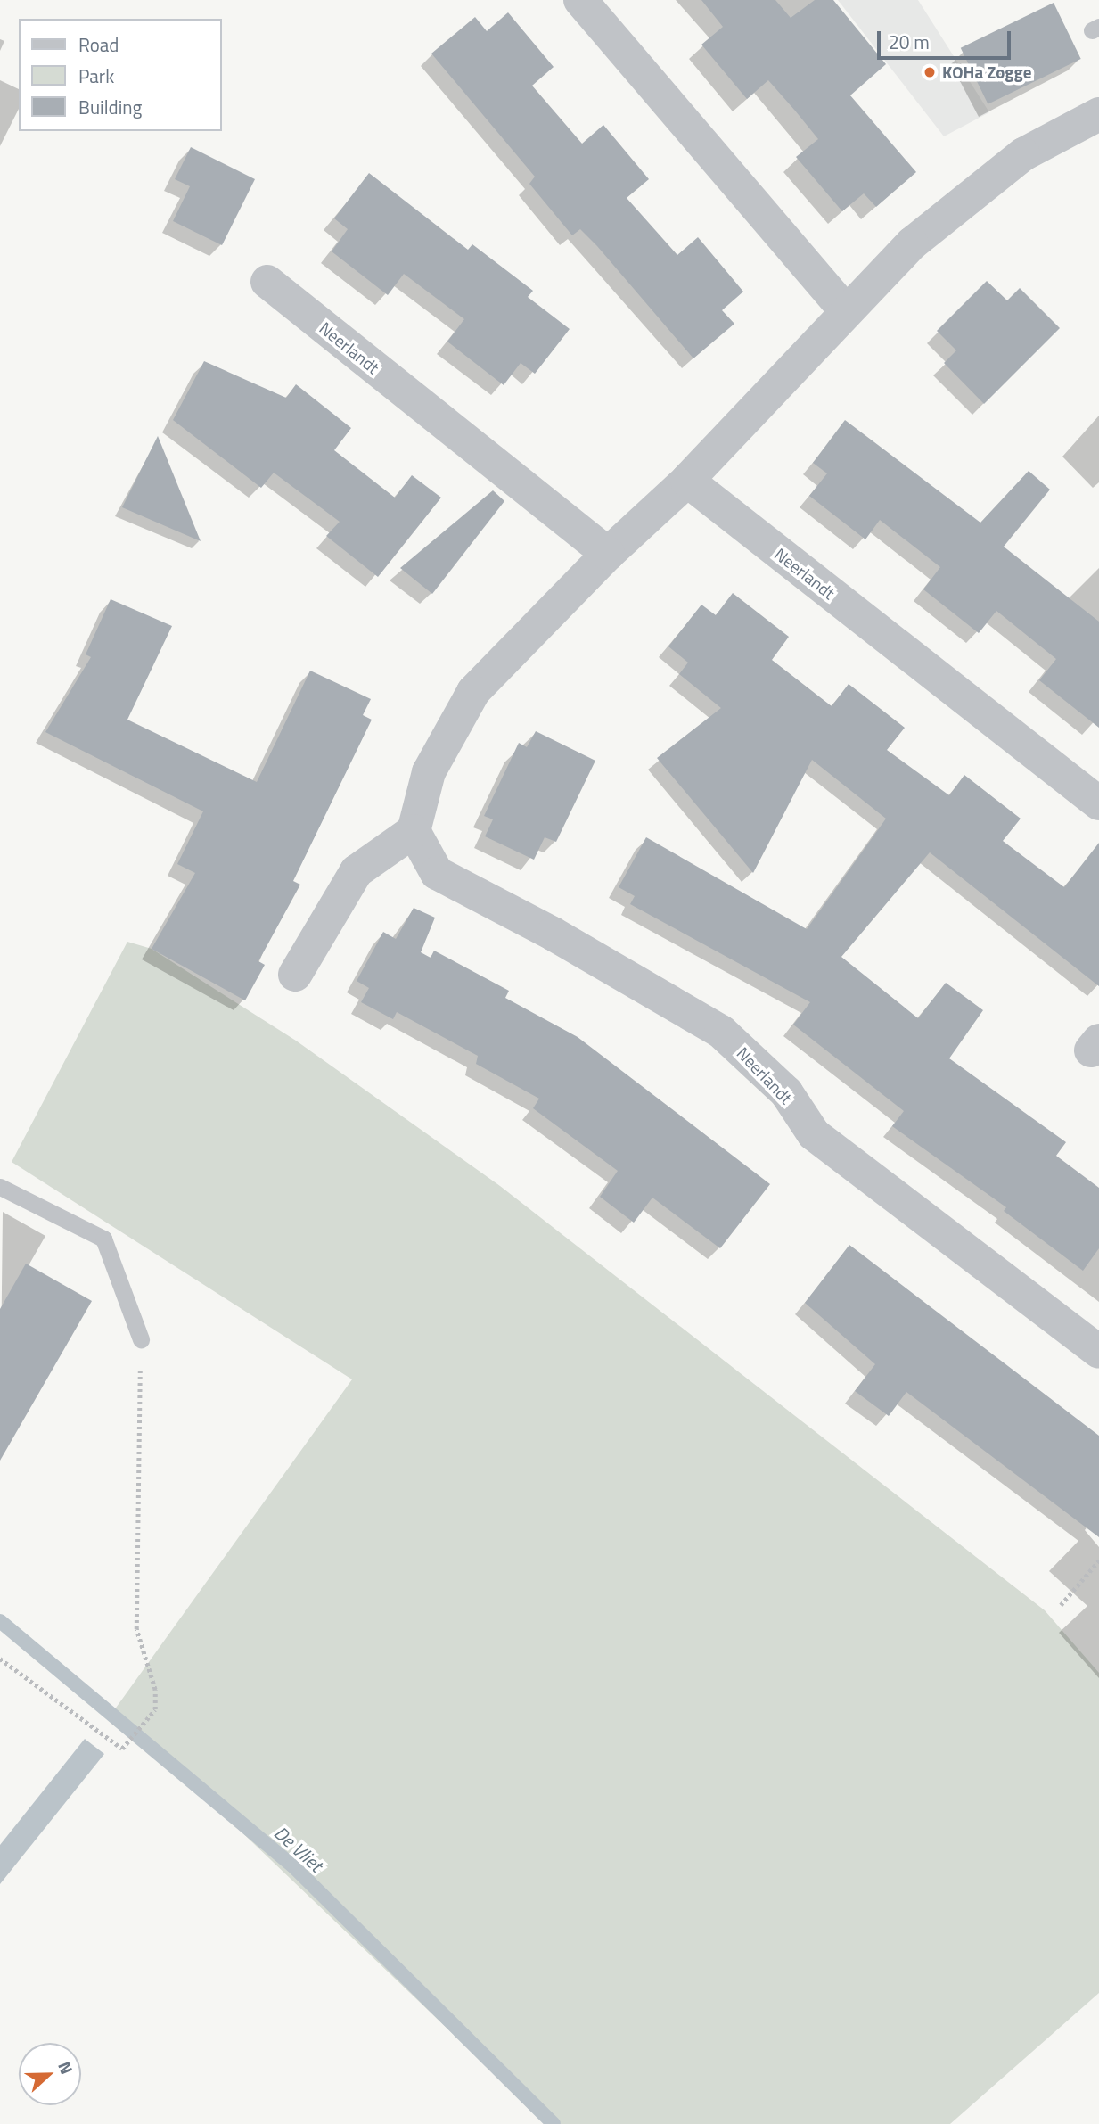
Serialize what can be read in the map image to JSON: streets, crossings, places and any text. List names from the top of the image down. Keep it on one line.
{"streets":{"street":["Neerlandt"]},"water":["De Vliet"],"places":["KOHa Zogge"],"legend":["Road","Park","Building"],"scale_bar":"20 m","north":"right"}
